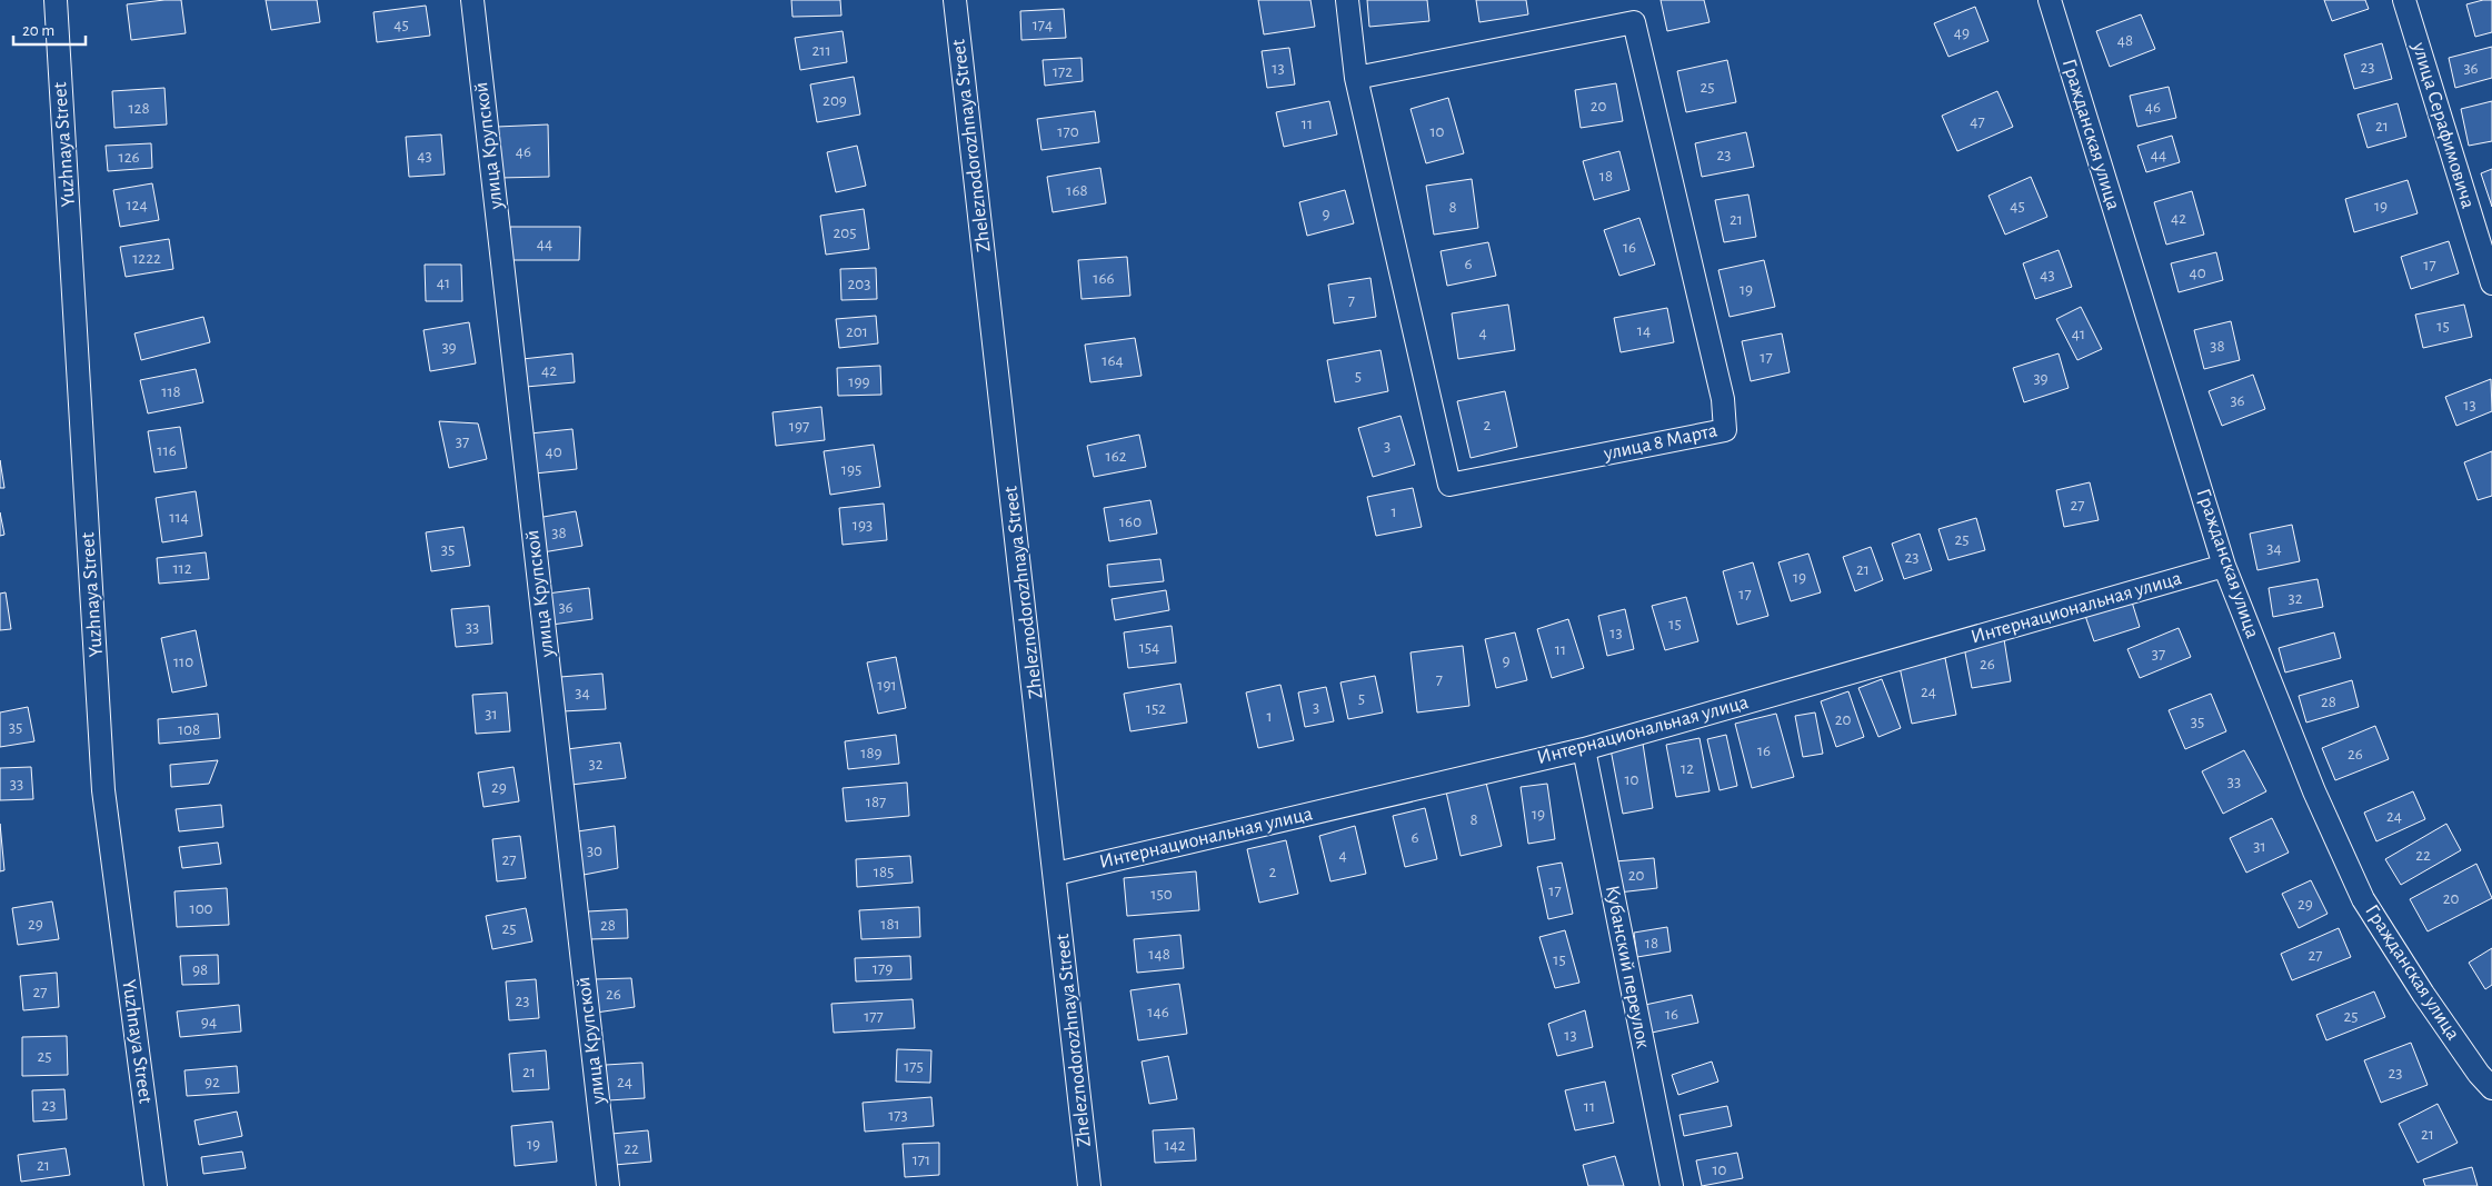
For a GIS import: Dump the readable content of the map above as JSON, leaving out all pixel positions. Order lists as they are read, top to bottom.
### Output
{
  "streets": {
    "street": [
      "улица Серафимовича",
      "Гражданская улица",
      "Yuzhnaya Street",
      "улица Крупской",
      "Zheleznodorozhnaya Street",
      "улица 8 Марта",
      "Интернациональная улица",
      "Кубанский переулок"
    ]
  },
  "crossings": [
    ["Гражданская улица", "Интернациональная улица"],
    ["Zheleznodorozhnaya Street", "Интернациональная улица"],
    ["Интернациональная улица", "Кубанский переулок"]
  ],
  "house_numbers": [
    "45",
    "174",
    "49",
    "48",
    "211",
    "23",
    "13",
    "36",
    "172",
    "25",
    "209",
    "20",
    "46",
    "128",
    "47",
    "11",
    "21",
    "170",
    "10",
    "46",
    "23",
    "44",
    "43",
    "126",
    "18",
    "168",
    "124",
    "45",
    "19",
    "8",
    "9",
    "42",
    "21",
    "205",
    "44",
    "16",
    "1222",
    "6",
    "17",
    "40",
    "43",
    "166",
    "41",
    "203",
    "19",
    "7",
    "15",
    "14",
    "201",
    "4",
    "41",
    "38",
    "39",
    "17",
    "164",
    "42",
    "5",
    "39",
    "199",
    "118",
    "36",
    "13",
    "2",
    "197",
    "37",
    "3",
    "116",
    "40",
    "162",
    "195",
    "27",
    "1",
    "114",
    "160",
    "193",
    "38",
    "25",
    "34",
    "35",
    "23",
    "112",
    "21",
    "19",
    "17",
    "32",
    "36",
    "15",
    "33",
    "13",
    "154",
    "11",
    "37",
    "9",
    "110",
    "26",
    "7",
    "191",
    "24",
    "34",
    "5",
    "28",
    "3",
    "152",
    "31",
    "1",
    "20",
    "35",
    "35",
    "108",
    "16",
    "189",
    "26",
    "32",
    "12",
    "10",
    "33",
    "33",
    "29",
    "187",
    "19",
    "24",
    "8",
    "6",
    "31",
    "30",
    "4",
    "22",
    "27",
    "185",
    "2",
    "20",
    "17",
    "150",
    "20",
    "29",
    "100",
    "29",
    "181",
    "28",
    "25",
    "18",
    "148",
    "27",
    "15",
    "179",
    "98",
    "27",
    "26",
    "23",
    "146",
    "16",
    "177",
    "25",
    "94",
    "13",
    "25",
    "175",
    "21",
    "23",
    "92",
    "24",
    "23",
    "11",
    "173",
    "21",
    "19",
    "142",
    "22",
    "171",
    "21",
    "10"
  ],
  "scale_bar": "20 m"
}
